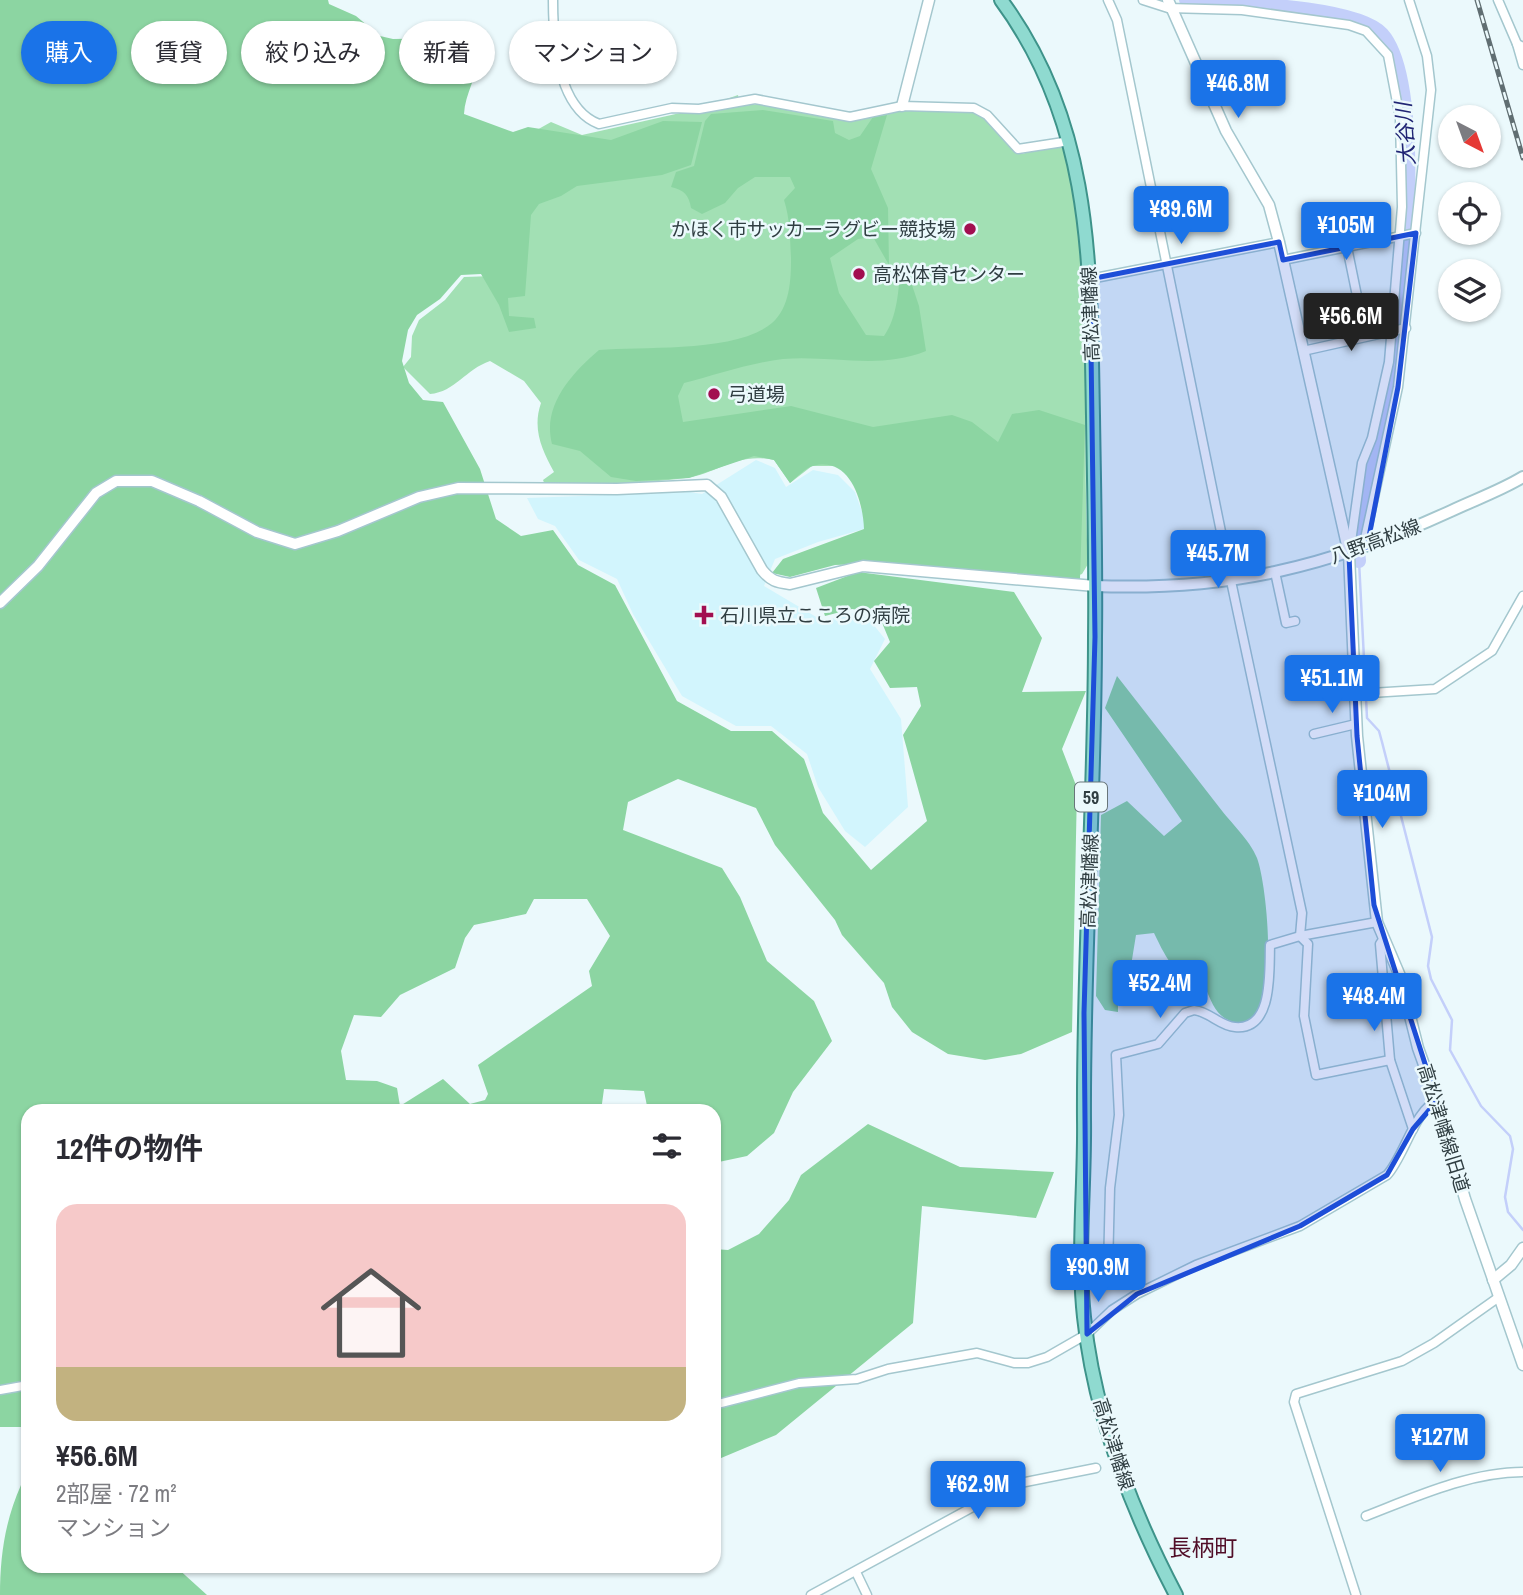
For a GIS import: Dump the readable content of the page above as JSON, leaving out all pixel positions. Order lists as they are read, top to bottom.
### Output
{
  "streets": {
    "main road": ["高松津幡線", "八野高松線", "59"],
    "street": ["高松津幡線旧道"]
  },
  "crossings": [
    ["高松津幡線", "八野高松線"],
    ["八野高松線", "高松津幡線旧道"]
  ],
  "districts": ["長柄町"],
  "water": ["大谷川"],
  "places": {
    "other": ["かほく市サッカーラグビー競技場", "高松体育センター", "弓道場"],
    "health": ["石川県立こころの病院"]
  },
  "north": "bottom right",
  "page": {
    "chip": [
      "購入",
      "賃貸",
      "絞り込み",
      "新着",
      "マンション"
    ],
    "price": [
      "¥46.8M",
      "¥89.6M",
      "¥105M",
      "¥56.6M",
      "¥45.7M",
      "¥51.1M",
      "¥104M",
      "¥52.4M",
      "¥48.4M",
      "¥90.9M",
      "¥127M",
      "¥62.9M"
    ],
    "heading": "12件の物件",
    "list": [
      {
        "name": "¥56.6M",
        "note": "2部屋 · 72 m² · マンション"
      }
    ]
  }
}
